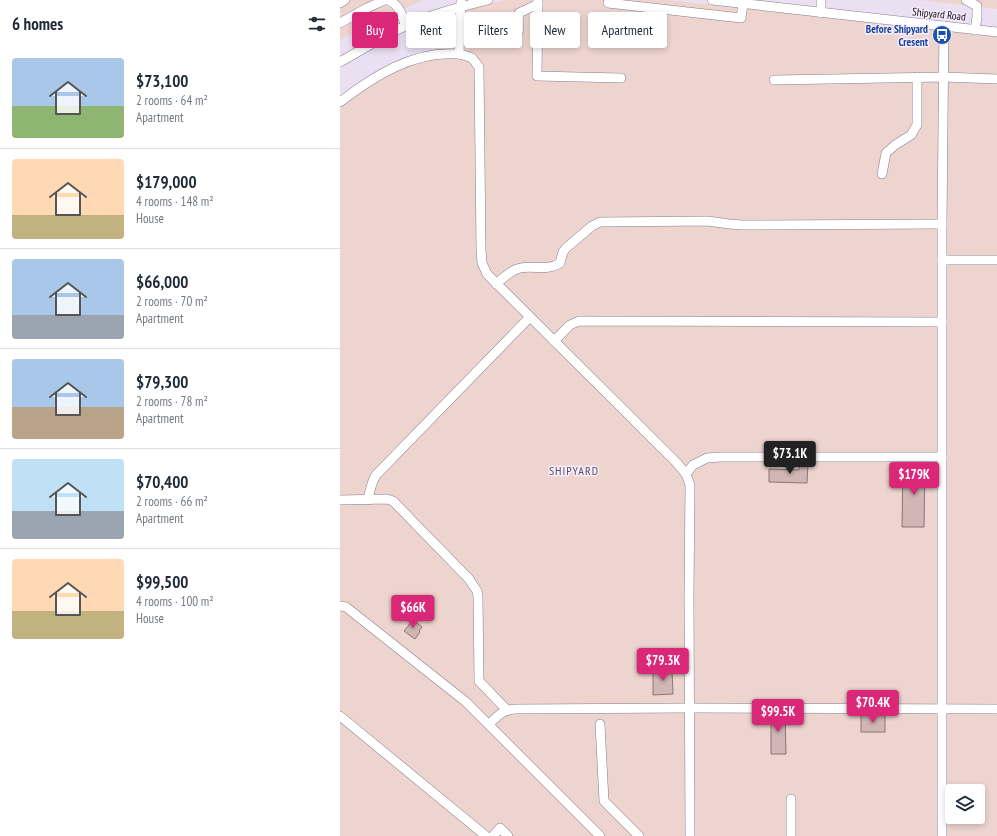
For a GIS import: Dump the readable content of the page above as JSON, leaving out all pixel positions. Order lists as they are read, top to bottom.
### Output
{
  "streets": {
    "street": ["Shipyard Road"]
  },
  "districts": ["SHIPYARD"],
  "places": {
    "bus stop": ["Before Shipyard Cresent"]
  },
  "page": {
    "heading": "6 homes",
    "chip": [
      "Buy",
      "Rent",
      "Filters",
      "New",
      "Apartment"
    ],
    "list": [
      {
        "name": "$73,100",
        "note": "2 rooms · 64 m² · Apartment"
      },
      {
        "name": "$179,000",
        "note": "4 rooms · 148 m² · House"
      },
      {
        "name": "$66,000",
        "note": "2 rooms · 70 m² · Apartment"
      },
      {
        "name": "$79,300",
        "note": "2 rooms · 78 m² · Apartment"
      },
      {
        "name": "$70,400",
        "note": "2 rooms · 66 m² · Apartment"
      },
      {
        "name": "$99,500",
        "note": "4 rooms · 100 m² · House"
      }
    ],
    "price": [
      "$73.1K",
      "$179K",
      "$66K",
      "$79.3K",
      "$70.4K",
      "$99.5K"
    ]
  }
}
